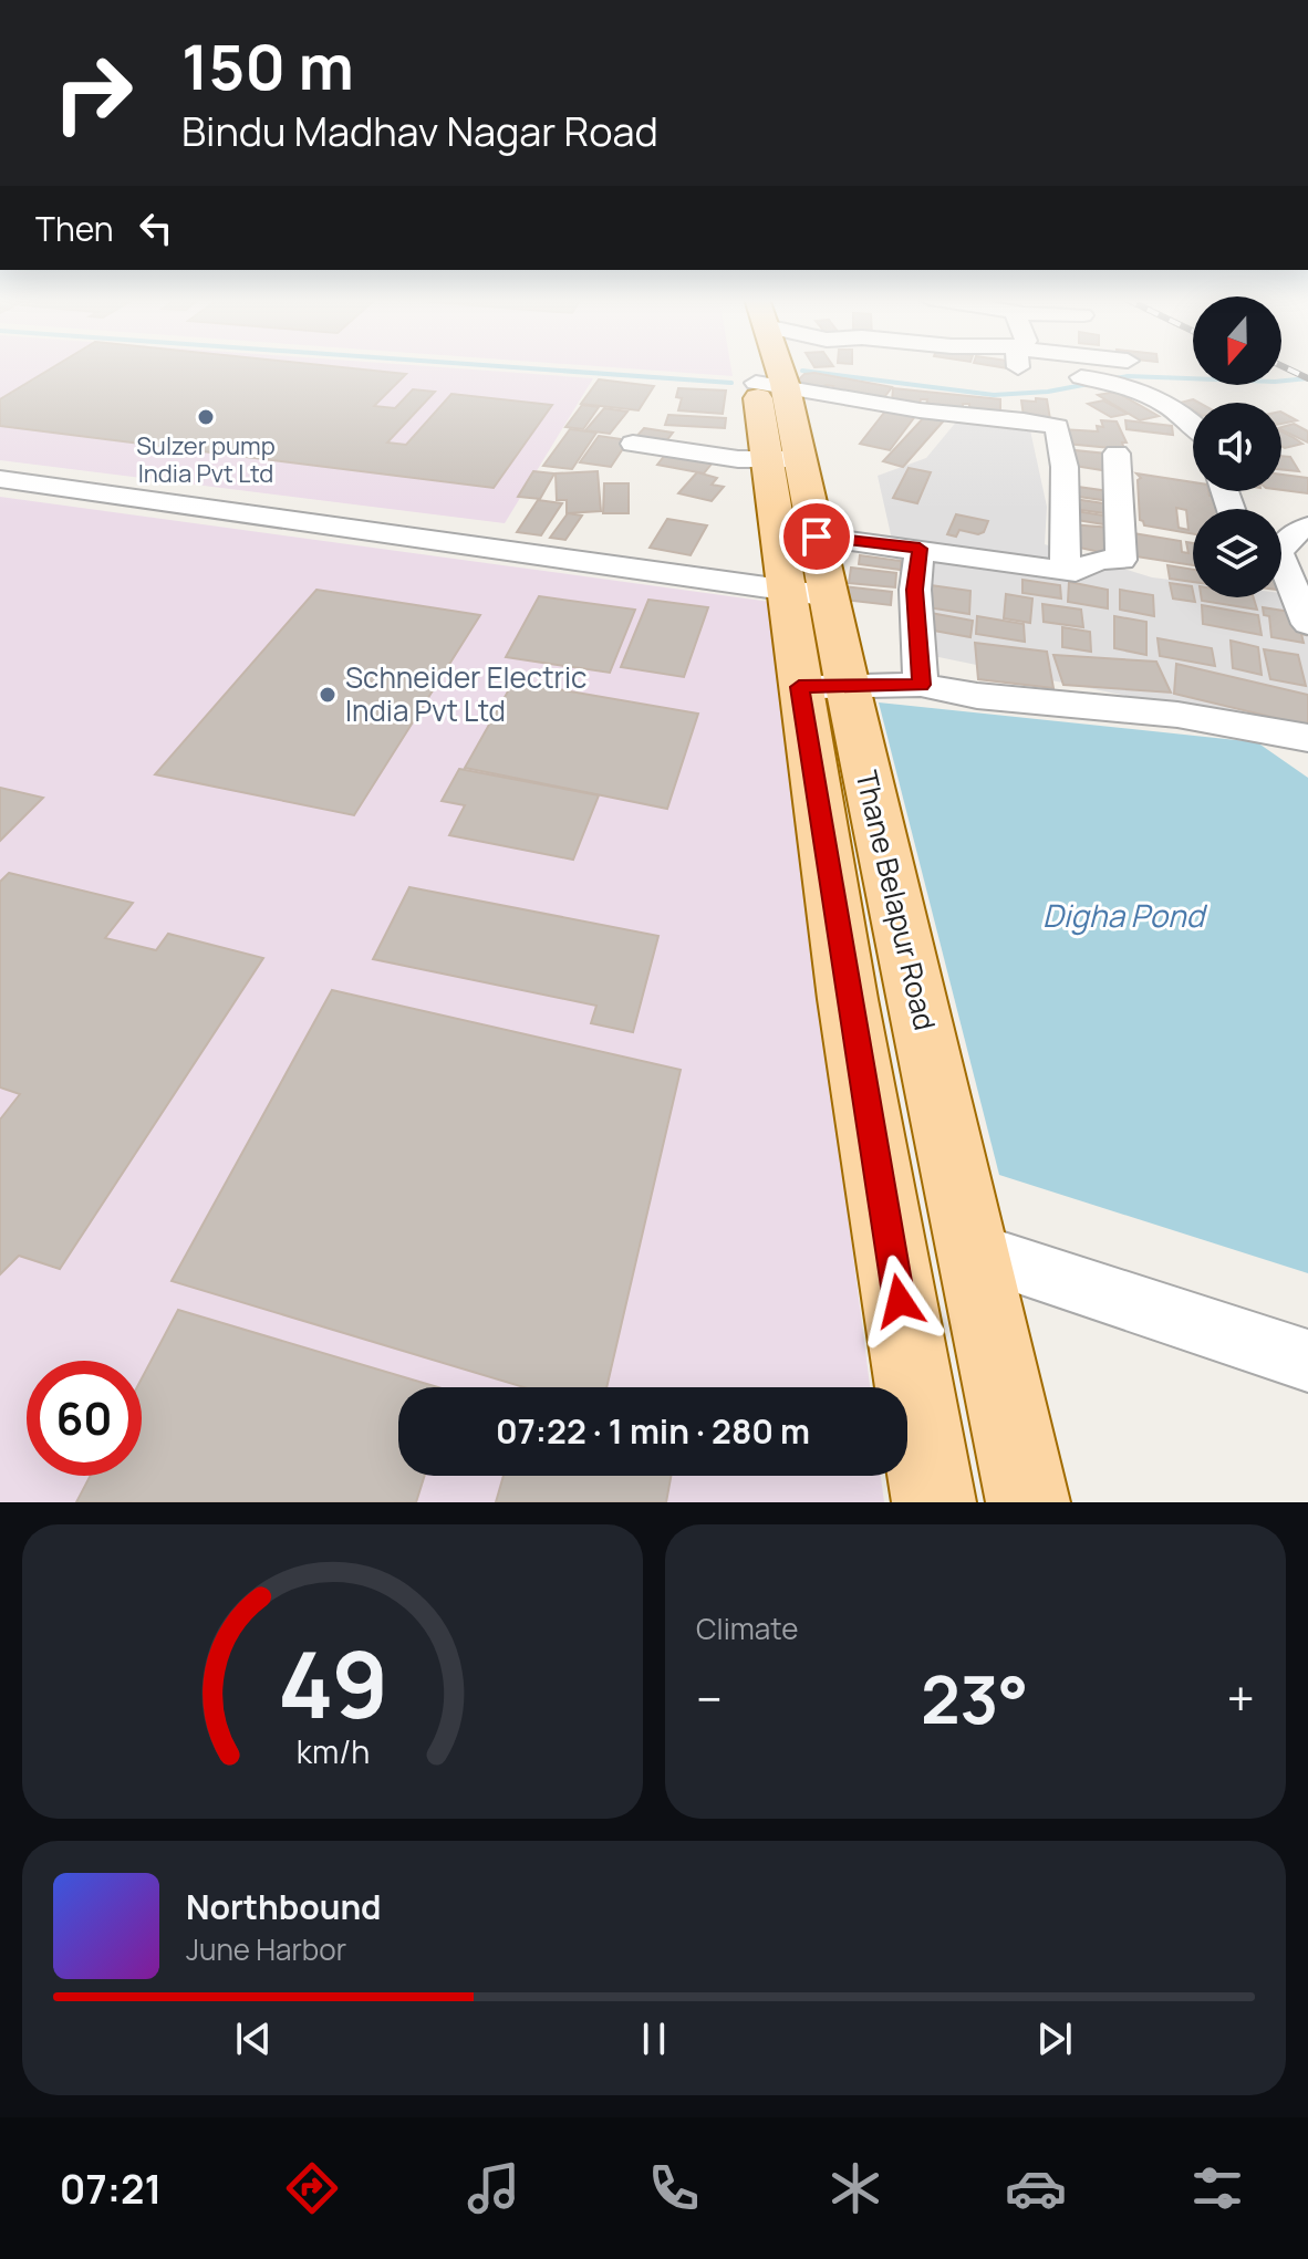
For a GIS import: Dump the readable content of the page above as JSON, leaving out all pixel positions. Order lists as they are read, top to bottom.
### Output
{
  "streets": {
    "main road": ["Thane Belapur Road"]
  },
  "water": ["Digha Pond"],
  "places": ["Sulzer pump India Pvt Ltd", "Schneider Electric India Pvt Ltd"],
  "north": "bottom",
  "page": {
    "turn": ["150 m", "Bindu Madhav Nagar Road"],
    "then": "Then",
    "limit": "60",
    "trip": "07:22 · 1 min · 280 m",
    "tile": "Climate",
    "heat": ["−", "23°", "+"],
    "song": ["Northbound", "June Harbor"],
    "tabs": "07:21",
    "gauge": ["49", "km/h"]
  }
}
